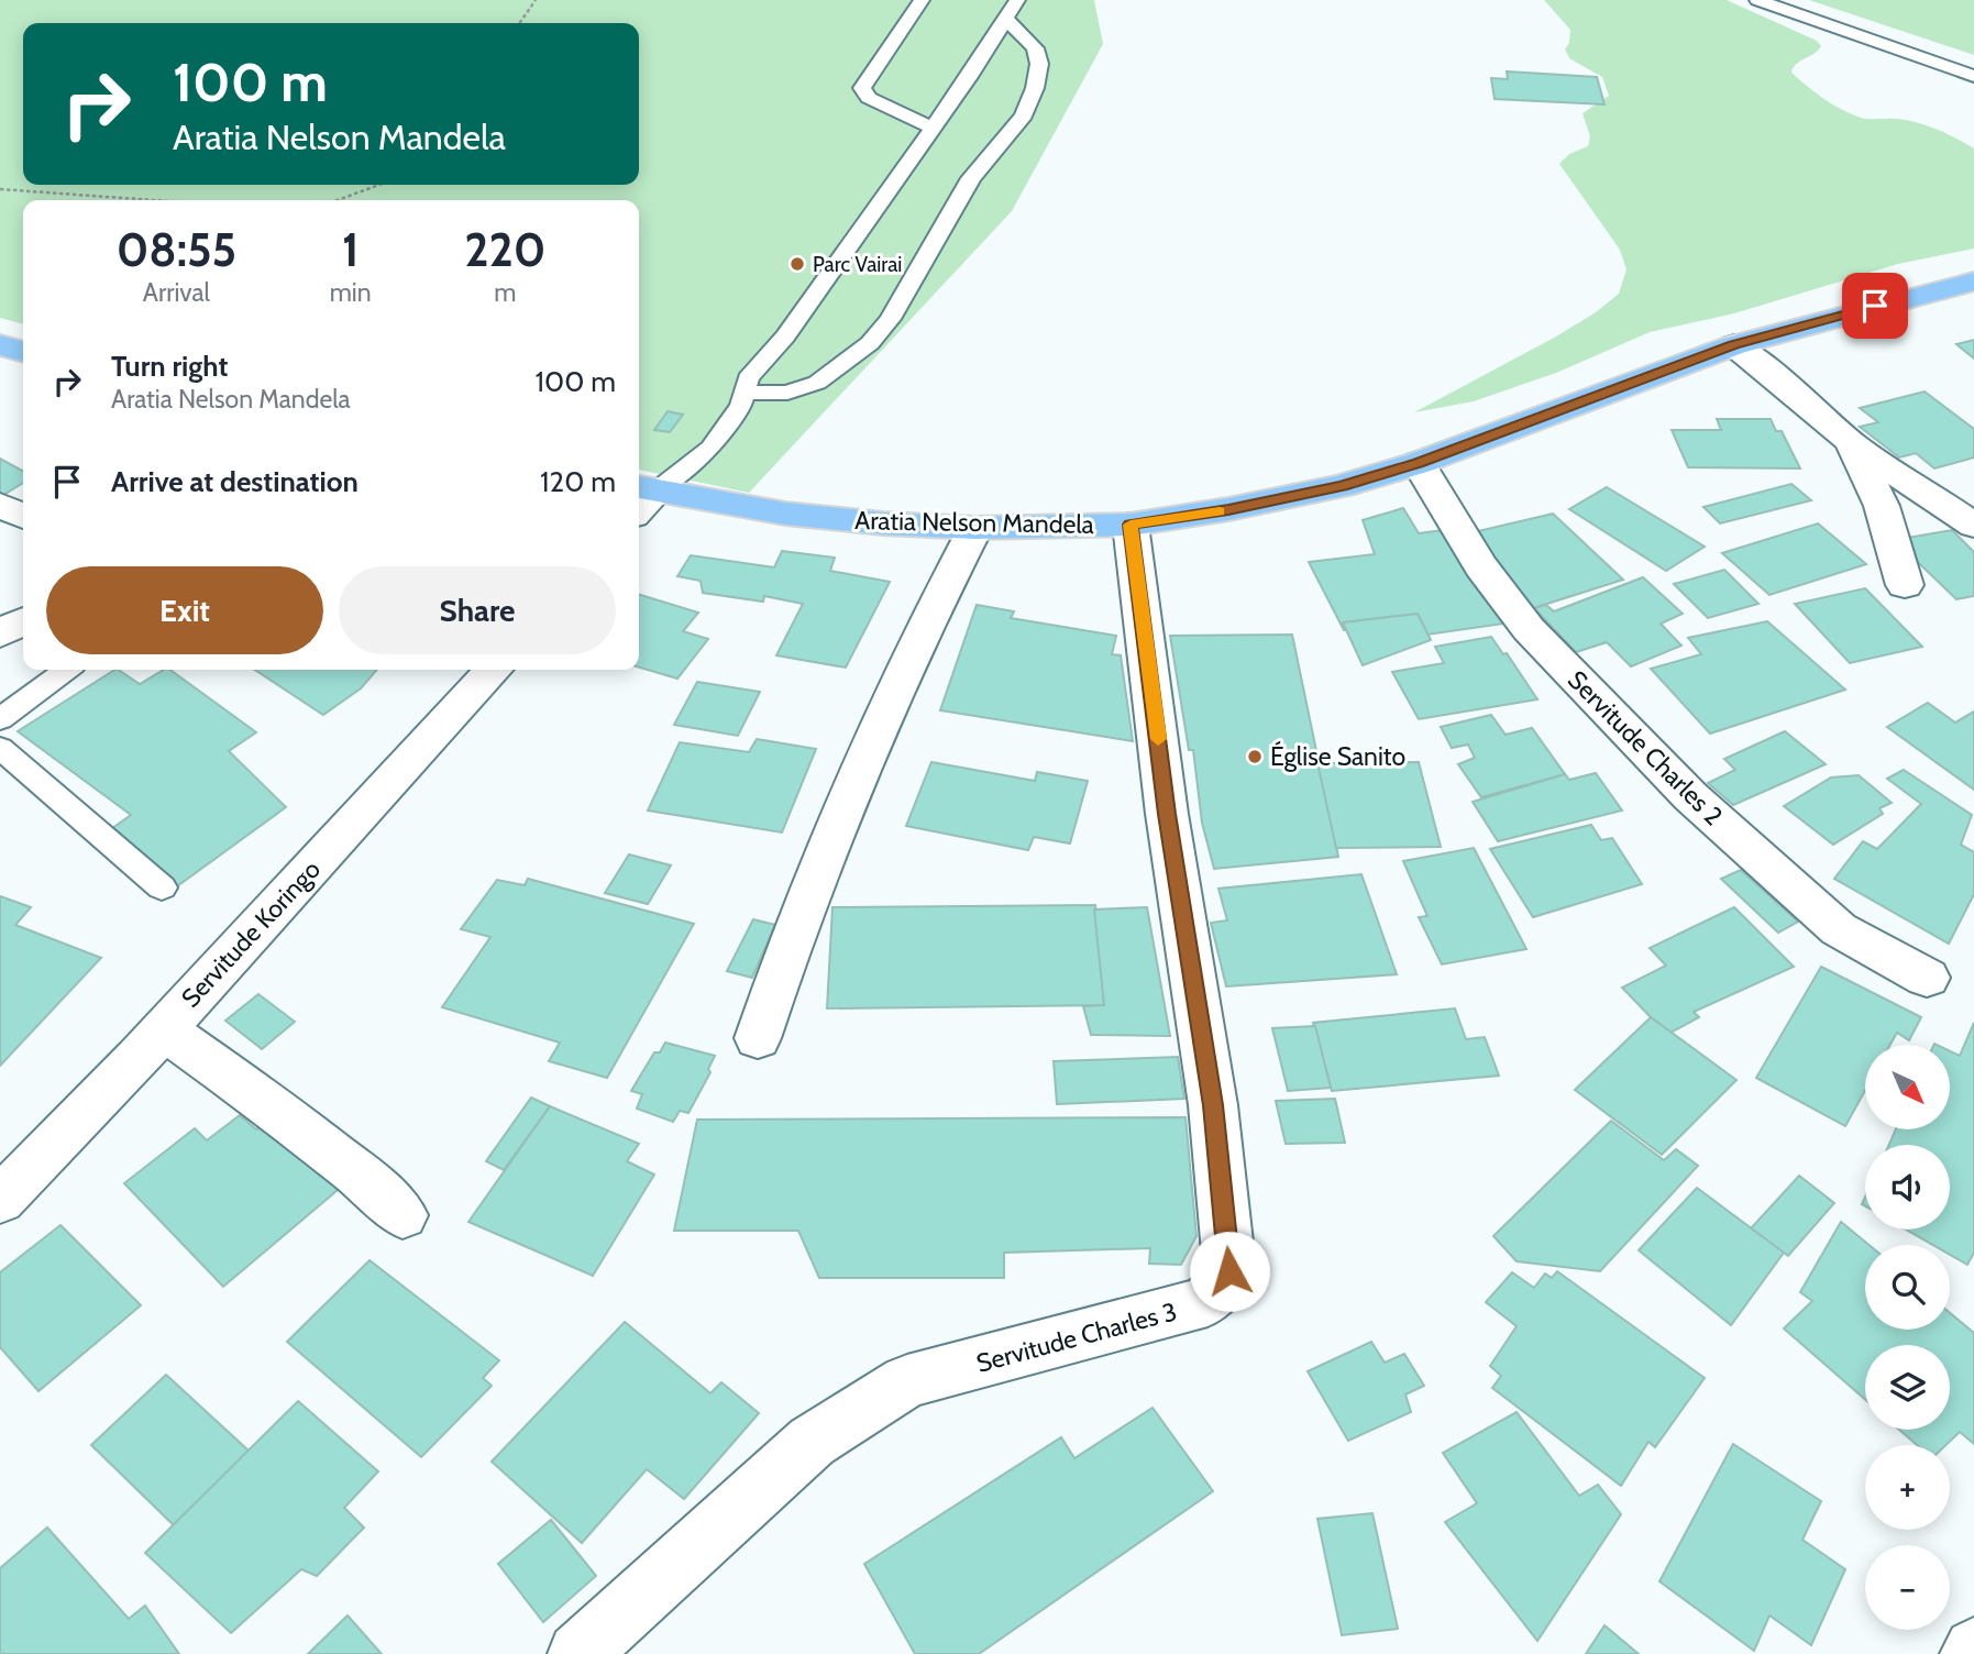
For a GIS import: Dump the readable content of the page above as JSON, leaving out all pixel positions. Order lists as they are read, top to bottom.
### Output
{
  "streets": {
    "main road": ["Aratia Nelson Mandela"],
    "street": ["Servitude Charles 2", "Servitude Koringo", "Servitude Charles 3"]
  },
  "crossings": [
    ["Aratia Nelson Mandela", "Servitude Charles 2"],
    ["Aratia Nelson Mandela", "Servitude Charles 3"]
  ],
  "places": ["Parc Vairai", "Église Sanito"],
  "north": "bottom right",
  "page": {
    "turn": ["100 m", "Aratia Nelson Mandela"],
    "eta": [
      "08:55",
      "Arrival",
      "1",
      "min",
      "220",
      "m"
    ],
    "list": [
      {
        "name": "Turn right",
        "note": "Aratia Nelson Mandela",
        "value": "100 m"
      },
      {
        "name": "Arrive at destination",
        "value": "120 m"
      }
    ],
    "buttons": ["Exit", "Share"],
    "map_buttons": ["+", "−"]
  }
}
